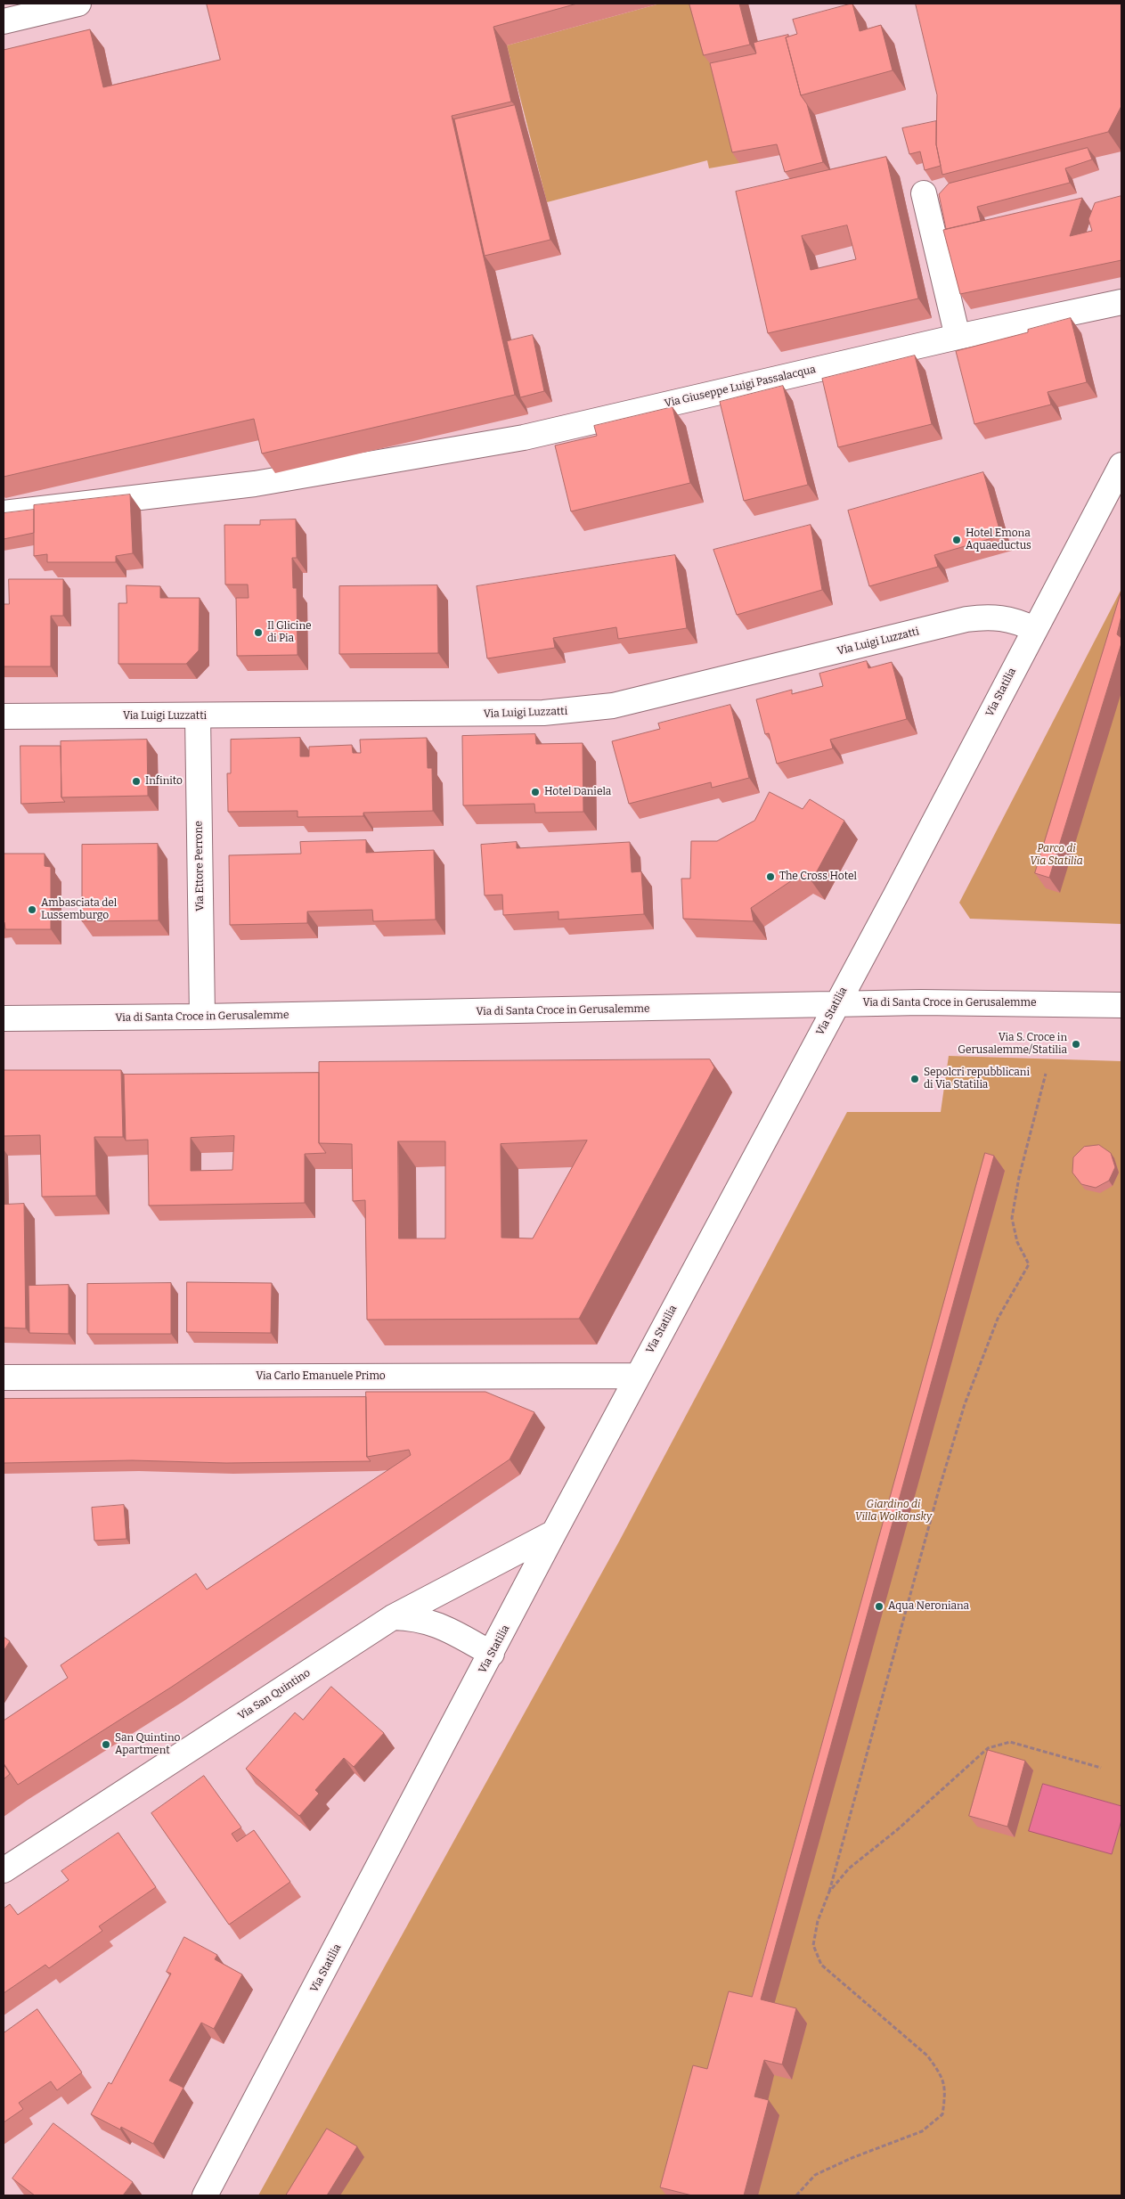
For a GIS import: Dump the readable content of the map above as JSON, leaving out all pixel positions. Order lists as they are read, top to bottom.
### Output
{
  "streets": {
    "street": [
      "Via Giuseppe Luigi Passalacqua",
      "Via Luigi Luzzatti",
      "Via Statilia",
      "Via Ettore Perrone",
      "Via di Santa Croce in Gerusalemme",
      "Via Carlo Emanuele Primo",
      "Via San Quintino"
    ]
  },
  "crossings": [
    ["Via Luigi Luzzatti", "Via Statilia"],
    ["Via Luigi Luzzatti", "Via Ettore Perrone"],
    ["Via Statilia", "Via di Santa Croce in Gerusalemme"],
    ["Via Statilia", "Via Carlo Emanuele Primo"],
    ["Via Statilia", "Via San Quintino"],
    ["Via Ettore Perrone", "Via di Santa Croce in Gerusalemme"]
  ],
  "parks": ["Parco di Via Statilia", "Giardino di Villa Wolkonsky"],
  "places": [
    "Hotel Emona Aquaeductus",
    "Il Glicine di Pia",
    "Infinito",
    "Hotel Daniela",
    "The Cross Hotel",
    "Ambasciata del Lussemburgo",
    "Via S. Croce in Gerusalemme/Statilia",
    "Sepolcri repubblicani di Via Statilia",
    "Aqua Neroniana",
    "San Quintino Apartment"
  ]
}
